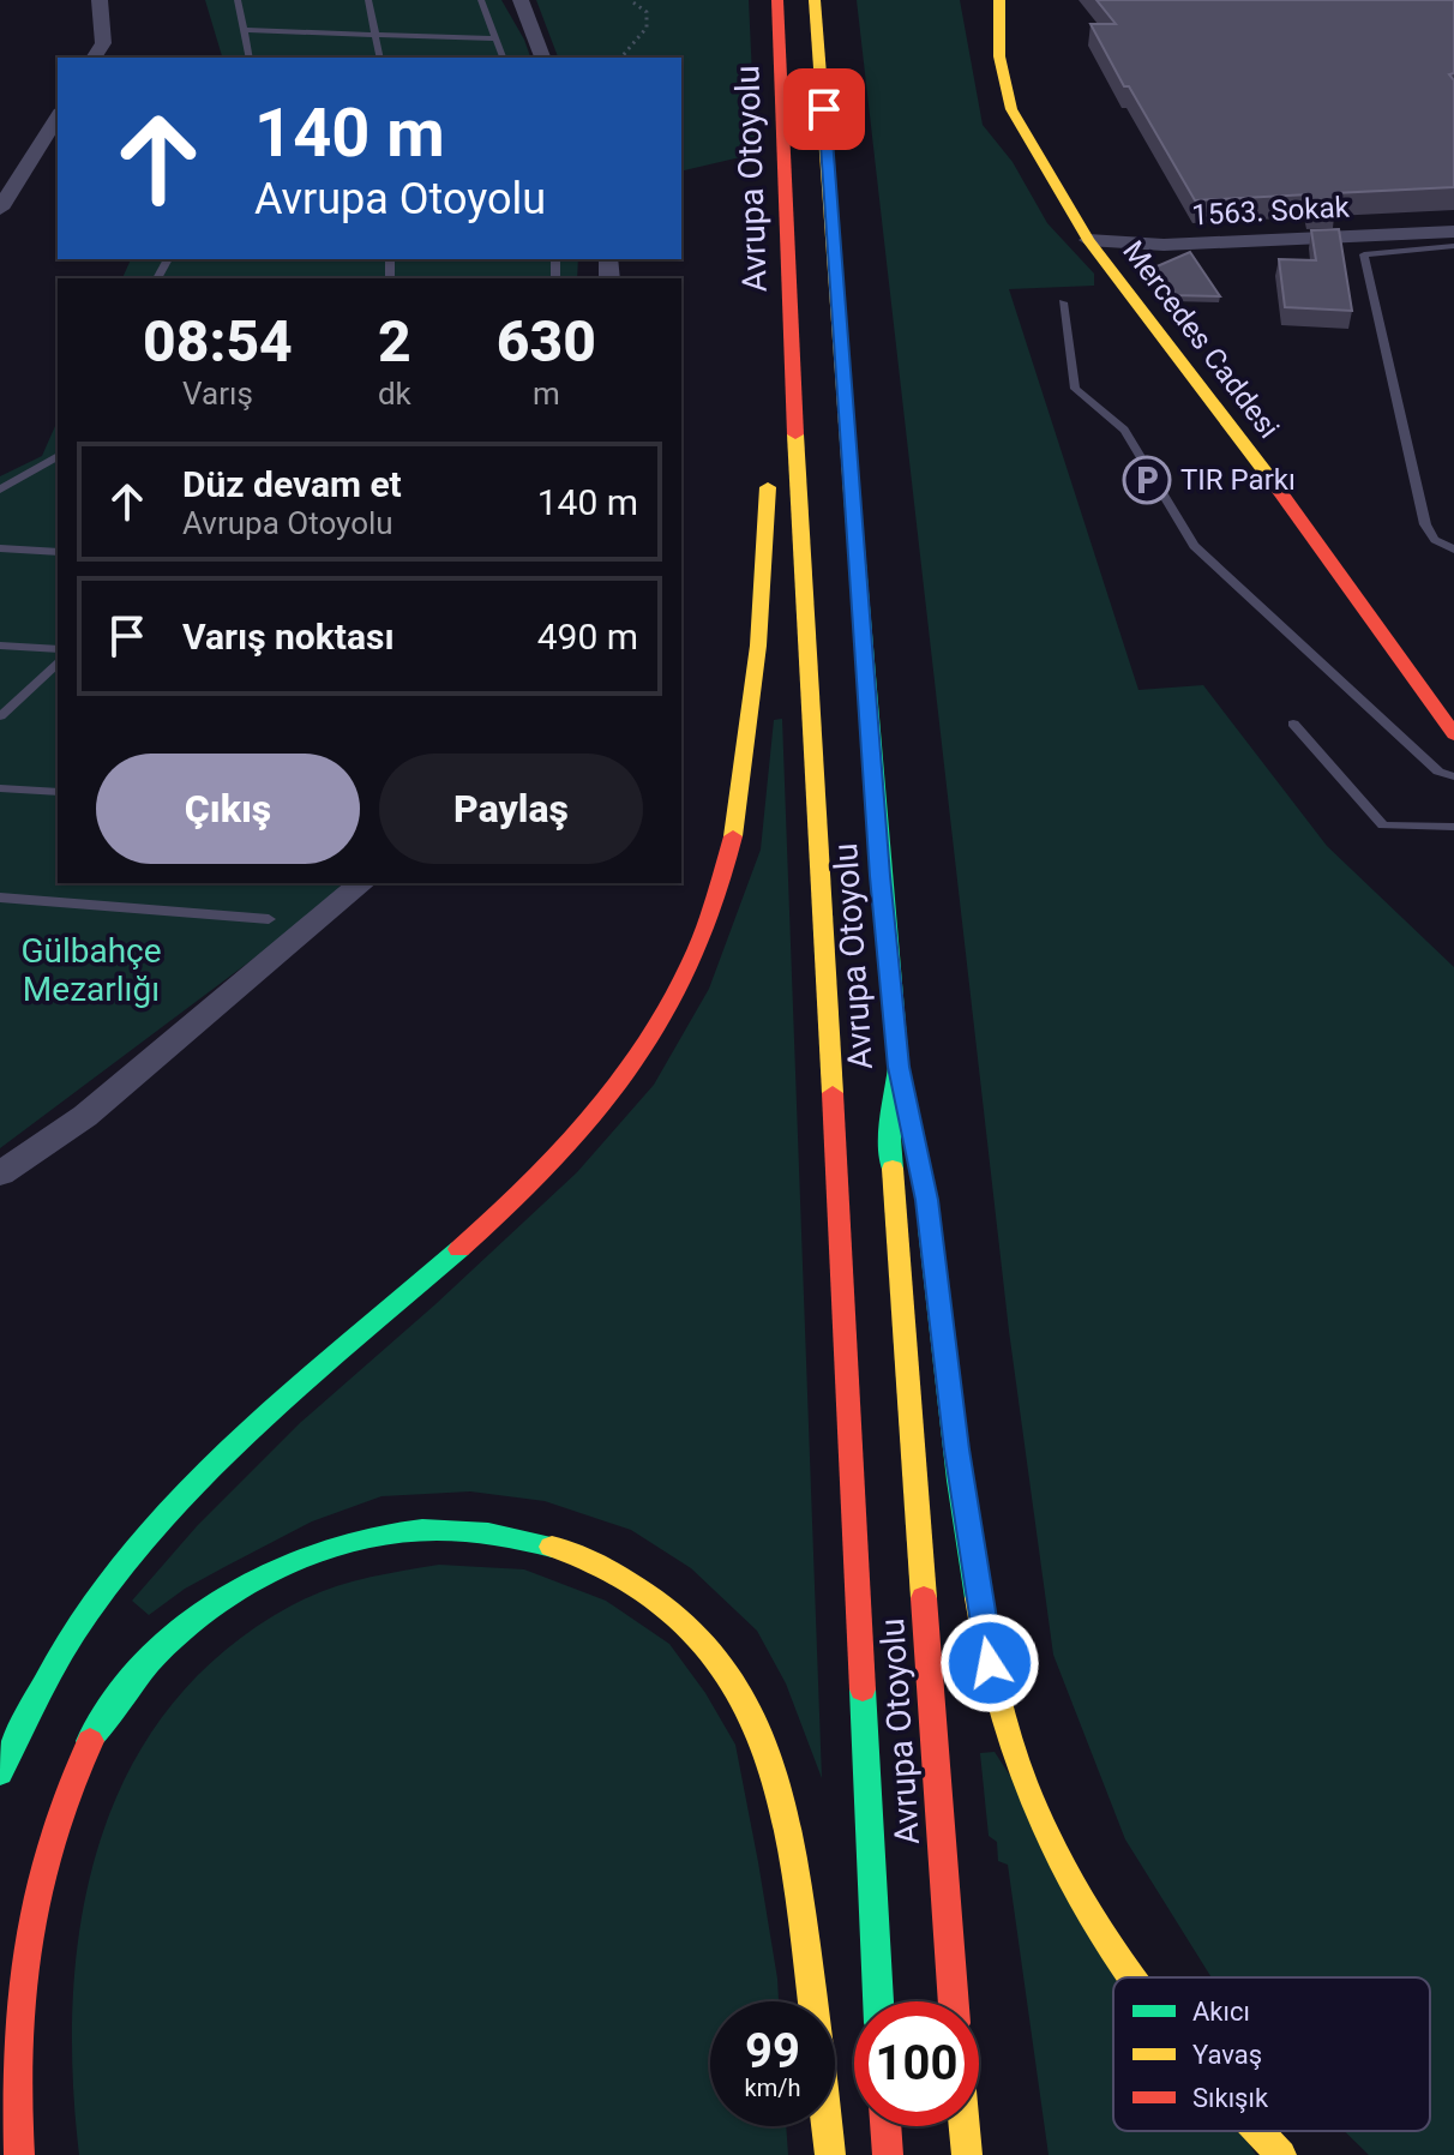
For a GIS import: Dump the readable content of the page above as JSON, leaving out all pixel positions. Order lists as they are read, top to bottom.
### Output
{
  "streets": {
    "main road": ["Avrupa Otoyolu", "Mercedes Caddesi"],
    "street": ["1563. Sokak"]
  },
  "crossings": [
    ["1563. Sokak", "Mercedes Caddesi"]
  ],
  "parks": ["Gülbahçe Mezarlığı"],
  "places": {
    "parking": ["TIR Parkı"]
  },
  "legend": ["Akıcı", "Yavaş", "Sıkışık"],
  "page": {
    "turn": ["140 m", "Avrupa Otoyolu"],
    "eta": [
      "08:54",
      "Varış",
      "2",
      "dk",
      "630",
      "m"
    ],
    "list": [
      {
        "name": "Düz devam et",
        "note": "Avrupa Otoyolu",
        "value": "140 m"
      },
      {
        "name": "Varış noktası",
        "value": "490 m"
      }
    ],
    "buttons": ["Çıkış", "Paylaş"],
    "speed": "99 km/h",
    "limit": "100"
  }
}
